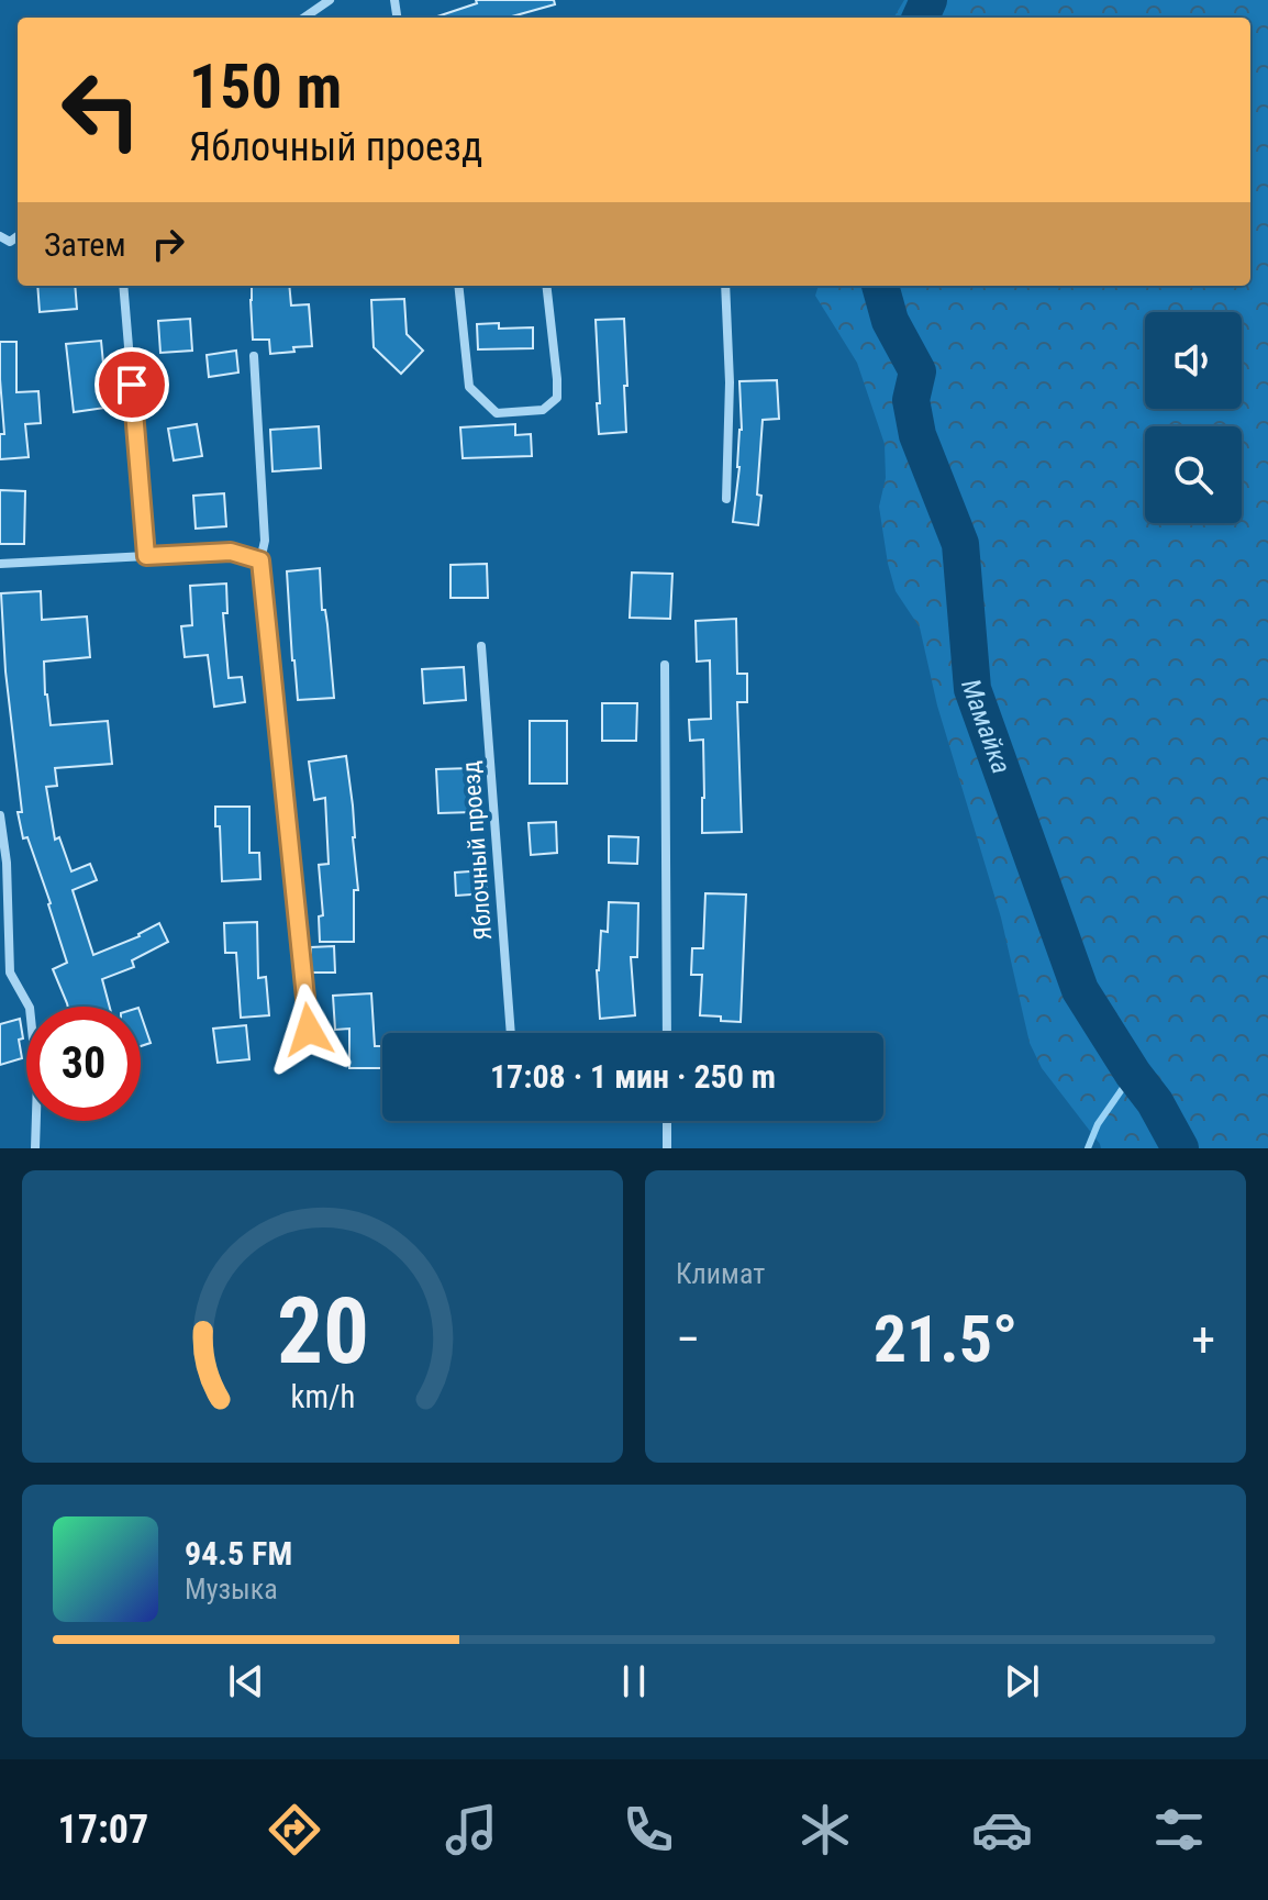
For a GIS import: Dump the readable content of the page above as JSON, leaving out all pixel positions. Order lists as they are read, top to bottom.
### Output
{
  "streets": {
    "street": ["Яблочный проезд"]
  },
  "water": ["Мамайка"],
  "page": {
    "turn": ["150 m", "Яблочный проезд"],
    "then": "Затем",
    "limit": "30",
    "trip": "17:08 · 1 мин · 250 m",
    "tile": "Климат",
    "heat": ["−", "21.5°", "+"],
    "song": ["94.5 FM", "Музыка"],
    "tabs": "17:07",
    "gauge": ["20", "km/h"]
  }
}
